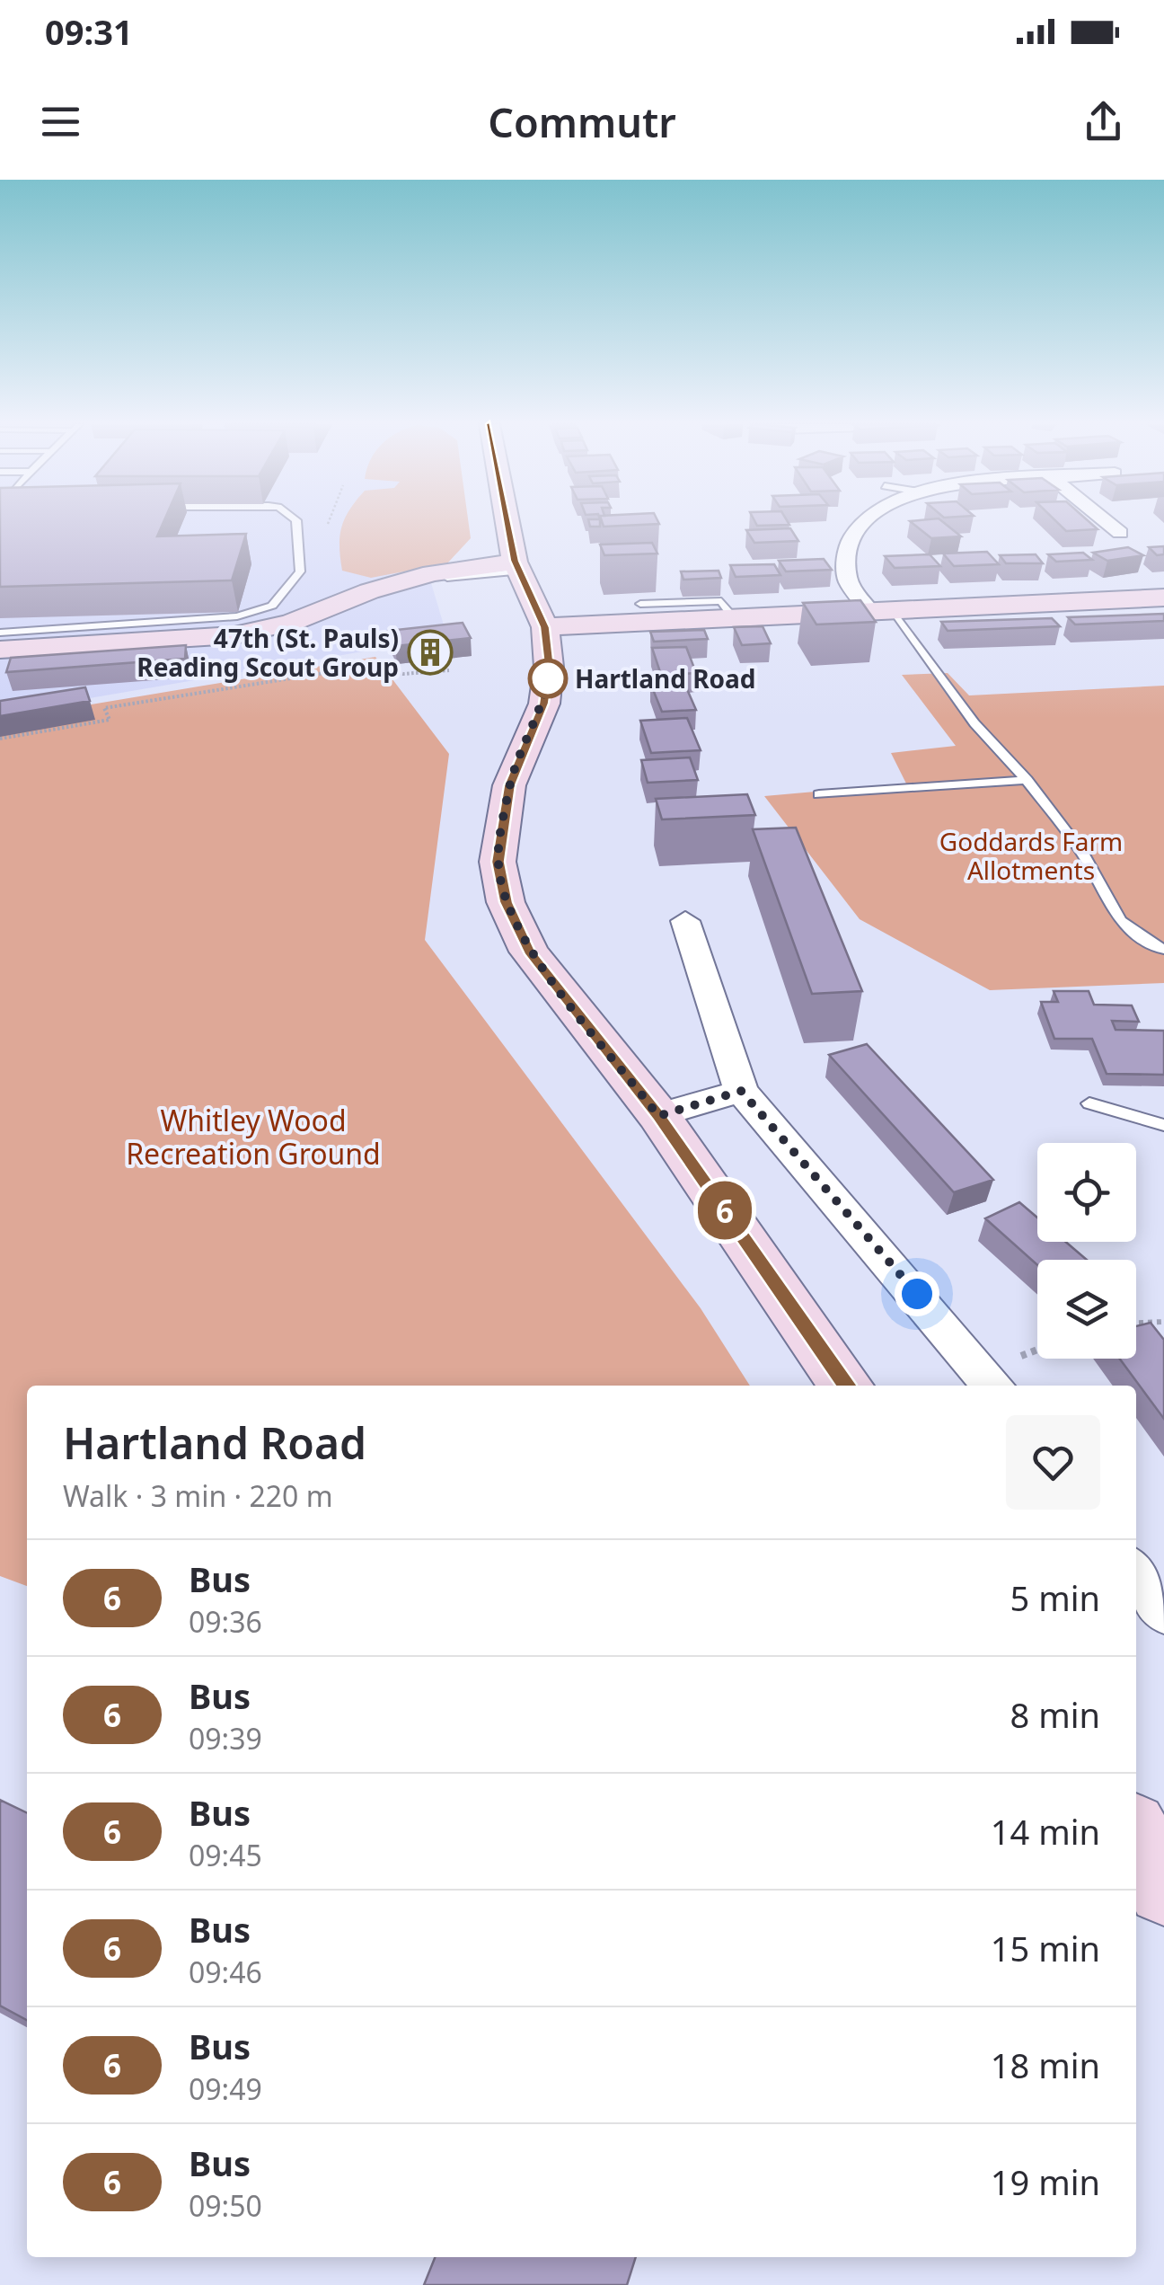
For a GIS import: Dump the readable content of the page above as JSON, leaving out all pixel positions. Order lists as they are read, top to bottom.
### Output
{
  "parks": ["Goddards Farm Allotments", "Whitley Wood Recreation Ground"],
  "places": {
    "building": ["47th (St. Pauls) Reading Scout Group"],
    "other": ["Hartland Road"]
  },
  "lines": ["bus line 6"],
  "page": {
    "status": "09:31",
    "header": "Commutr",
    "on_map": "6",
    "heading": ["Hartland Road", "Walk · 3 min · 220 m"],
    "list": [
      {
        "mark": "6",
        "name": "Bus",
        "note": "09:36",
        "value": "5 min"
      },
      {
        "mark": "6",
        "name": "Bus",
        "note": "09:39",
        "value": "8 min"
      },
      {
        "mark": "6",
        "name": "Bus",
        "note": "09:45",
        "value": "14 min"
      },
      {
        "mark": "6",
        "name": "Bus",
        "note": "09:46",
        "value": "15 min"
      },
      {
        "mark": "6",
        "name": "Bus",
        "note": "09:49",
        "value": "18 min"
      },
      {
        "mark": "6",
        "name": "Bus",
        "note": "09:50",
        "value": "19 min"
      }
    ]
  }
}
